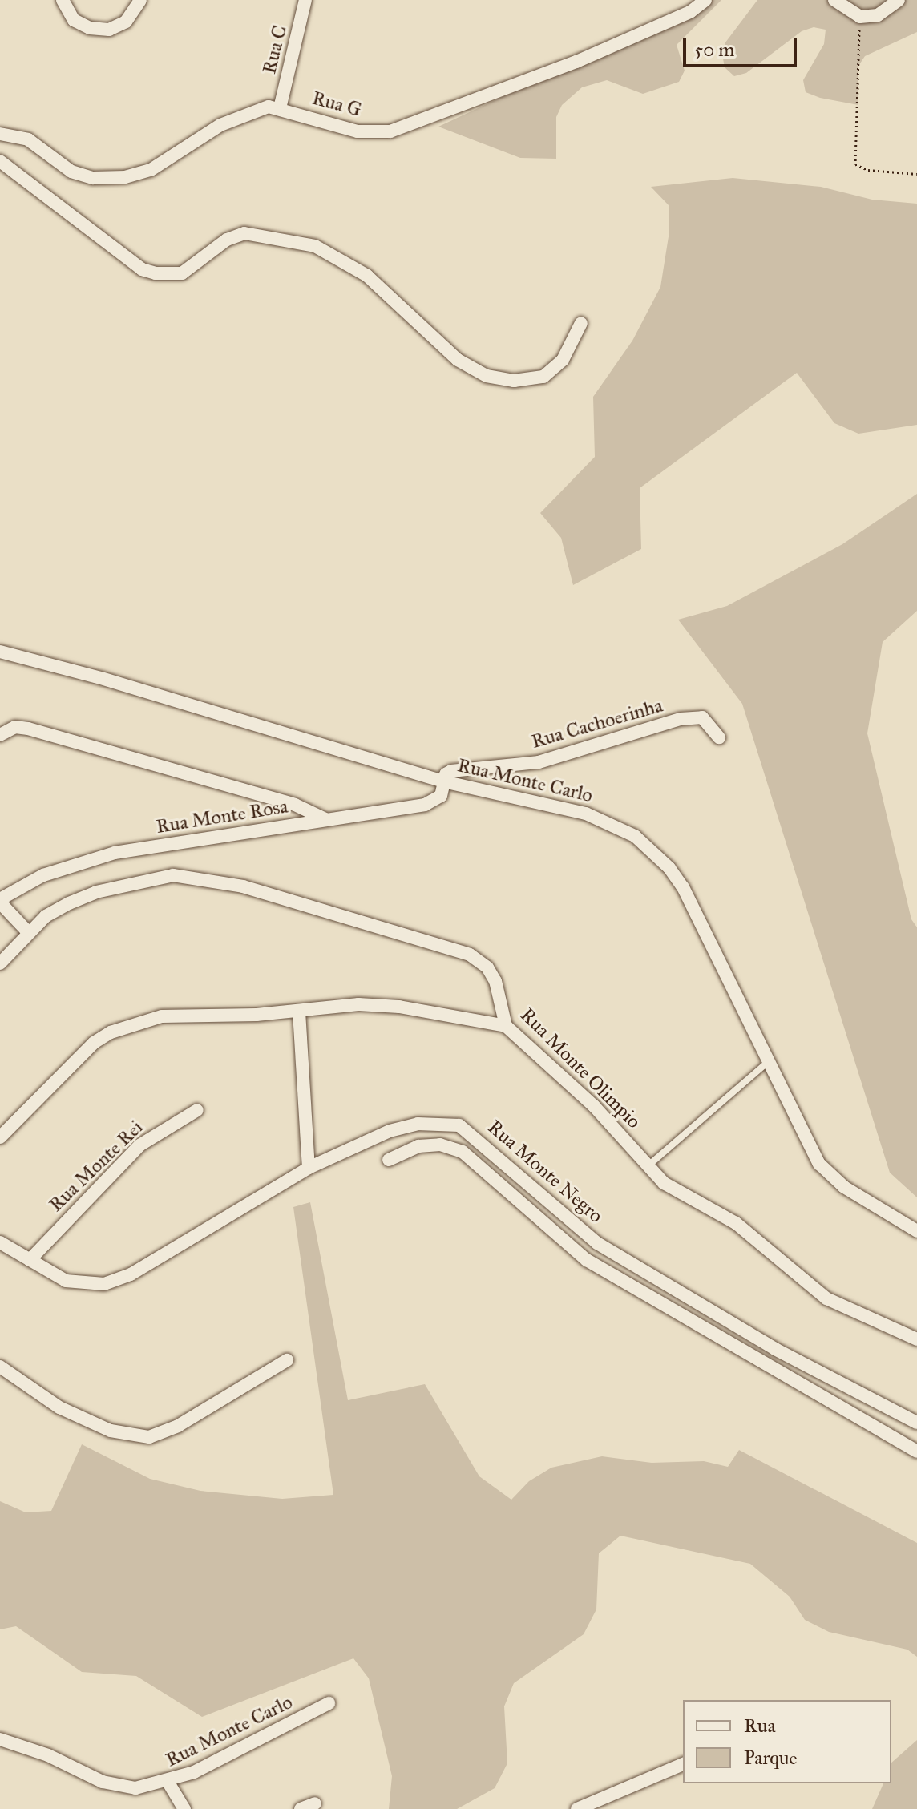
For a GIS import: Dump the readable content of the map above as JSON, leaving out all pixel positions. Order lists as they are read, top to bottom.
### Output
{
  "streets": {
    "street": [
      "Rua C",
      "Rua G",
      "Rua Cachoerinha",
      "Rua Monte Carlo",
      "Rua Monte Rosa",
      "Rua Monte Olimpio",
      "Rua Monte Rei",
      "Rua Monte Negro"
    ]
  },
  "crossings": [
    ["Rua C", "Rua G"],
    ["Rua Cachoerinha", "Rua Monte Carlo"],
    ["Rua Cachoerinha", "Rua Monte Rosa"],
    ["Rua Monte Carlo", "Rua Monte Rosa"],
    ["Rua Monte Rei", "Rua Monte Negro"]
  ],
  "legend": ["Rua", "Parque"],
  "scale_bar": "50 m"
}
